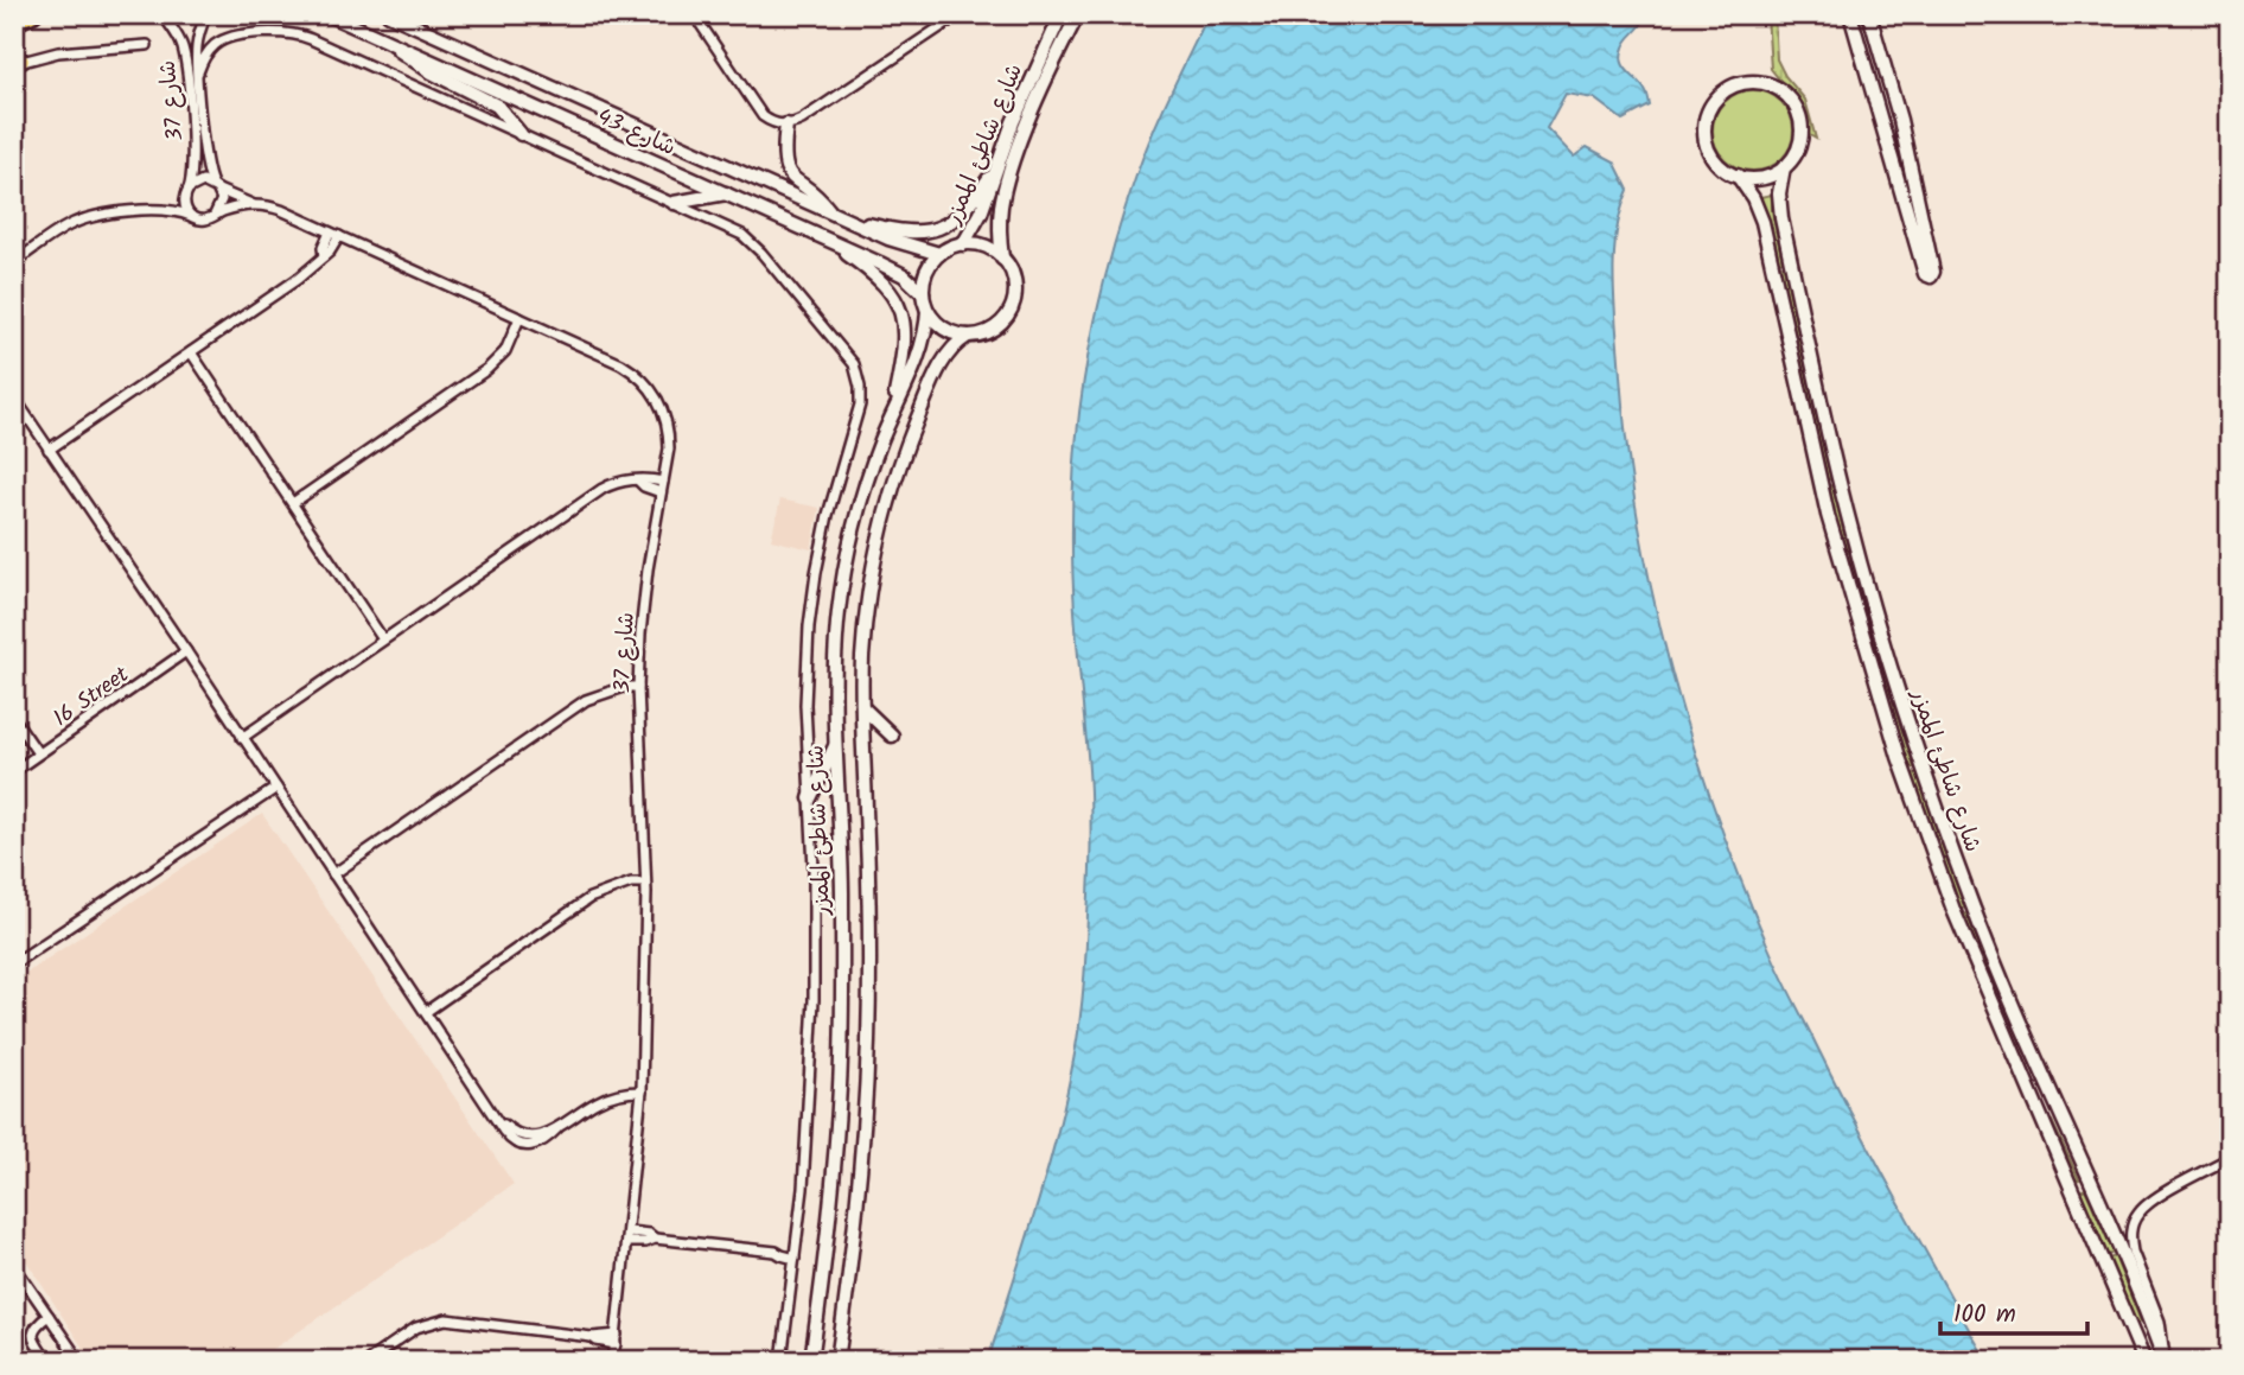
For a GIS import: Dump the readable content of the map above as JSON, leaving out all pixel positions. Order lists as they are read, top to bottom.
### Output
{
  "streets": {
    "main road": ["شارع 43", "شارع شاطئ الممزر"],
    "street": ["شارع 37", "16 Street"]
  },
  "crossings": [
    ["شارع 43", "شارع شاطئ الممزر"]
  ],
  "scale_bar": "100 m"
}
